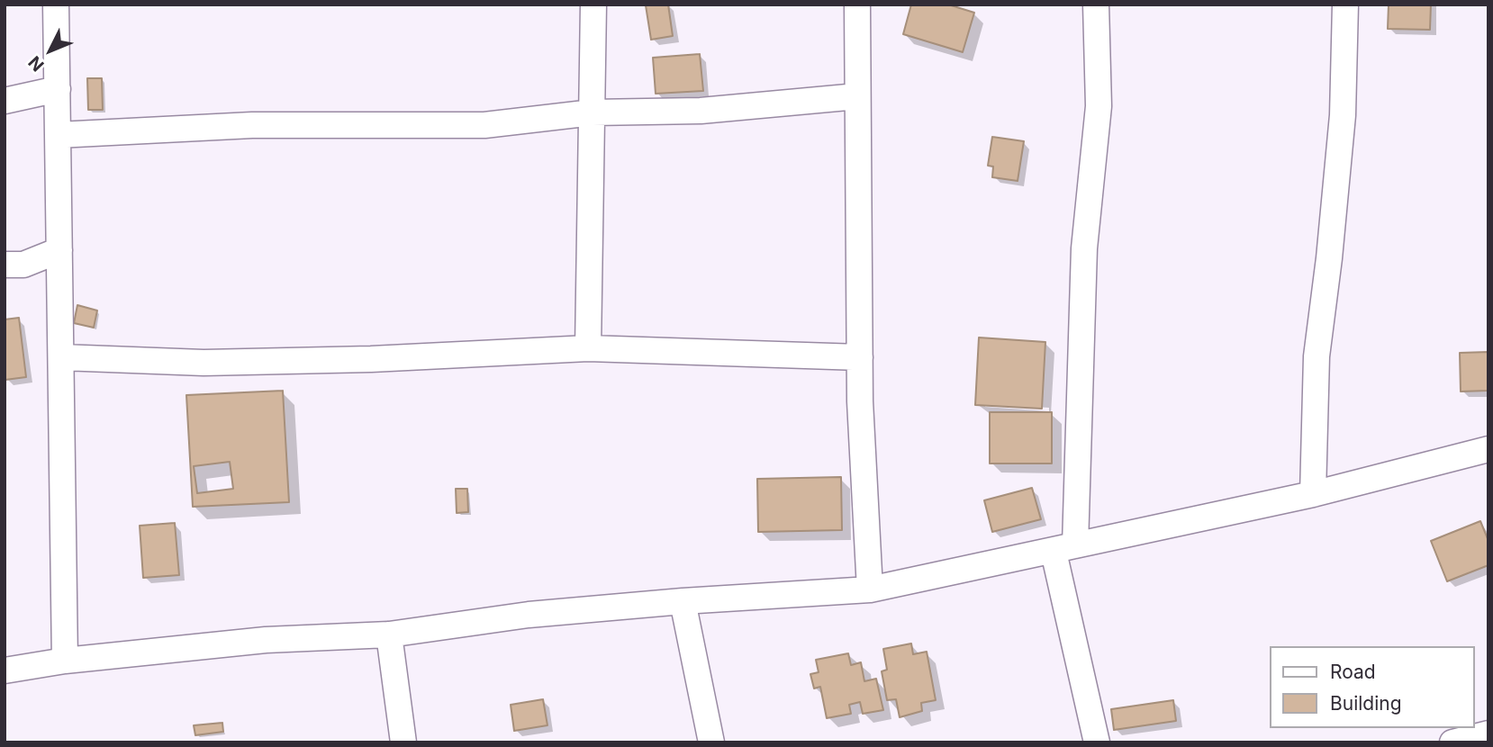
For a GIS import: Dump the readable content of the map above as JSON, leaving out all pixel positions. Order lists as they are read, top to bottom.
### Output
{
  "legend": ["Road", "Building"],
  "north": "bottom left"
}
